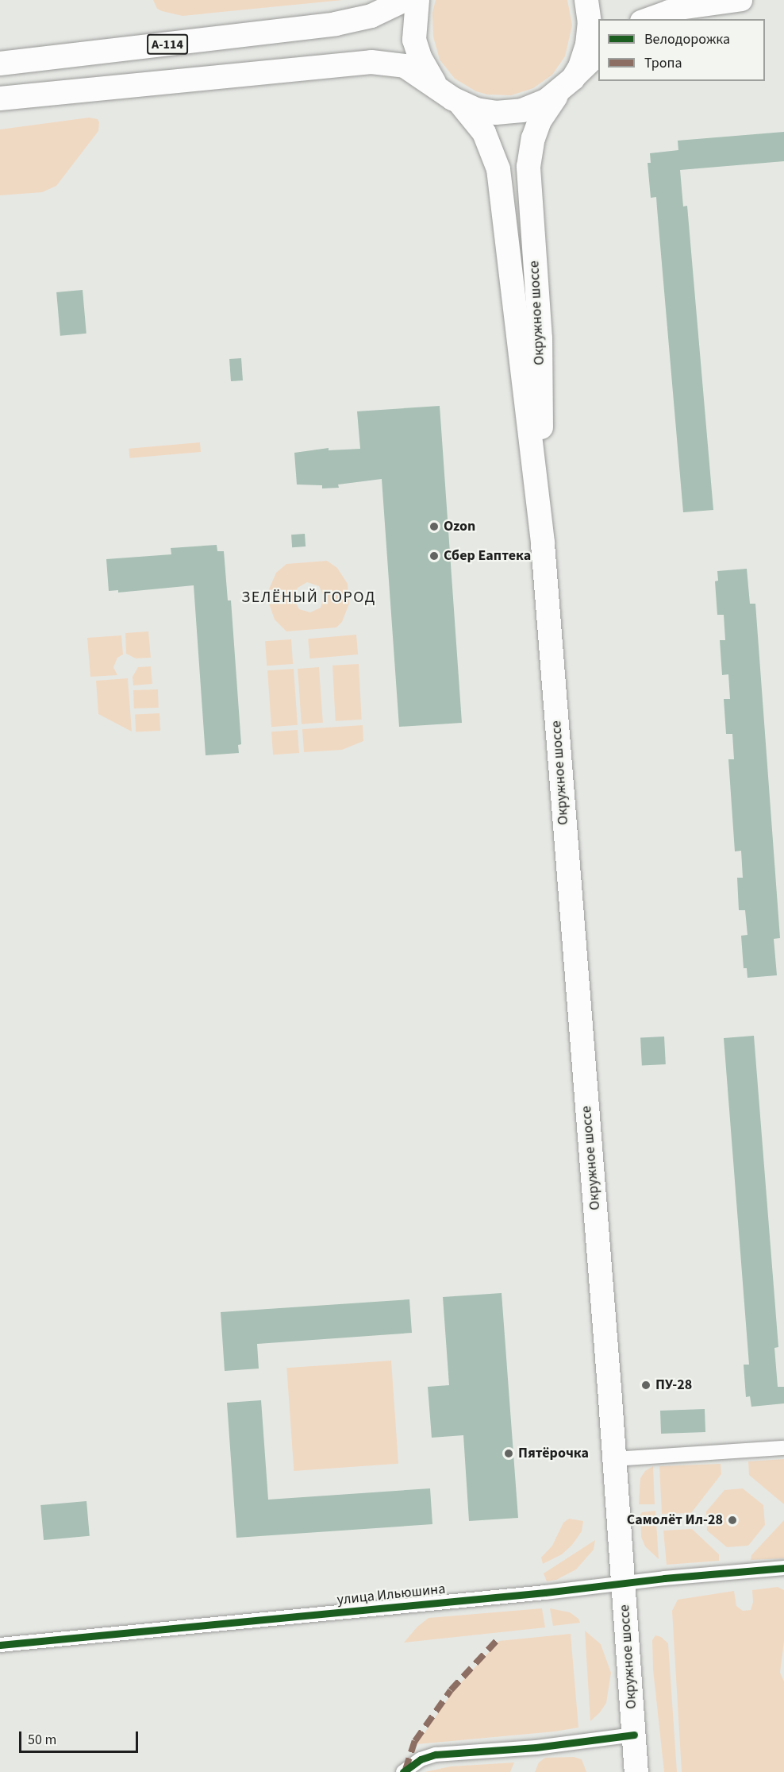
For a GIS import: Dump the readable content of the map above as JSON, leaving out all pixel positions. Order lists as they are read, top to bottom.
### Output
{
  "streets": {
    "main road": ["А-114", "Окружное шоссе"],
    "street": ["улица Ильюшина"]
  },
  "crossings": [
    ["Окружное шоссе", "улица Ильюшина"]
  ],
  "districts": ["ЗЕЛЁНЫЙ ГОРОД"],
  "places": [
    "Ozon",
    "Сбер Еаптека",
    "ПУ-28",
    "Пятёрочка",
    "Самолёт Ил-28"
  ],
  "legend": ["Велодорожка", "Тропа"],
  "scale_bar": "50 m"
}
